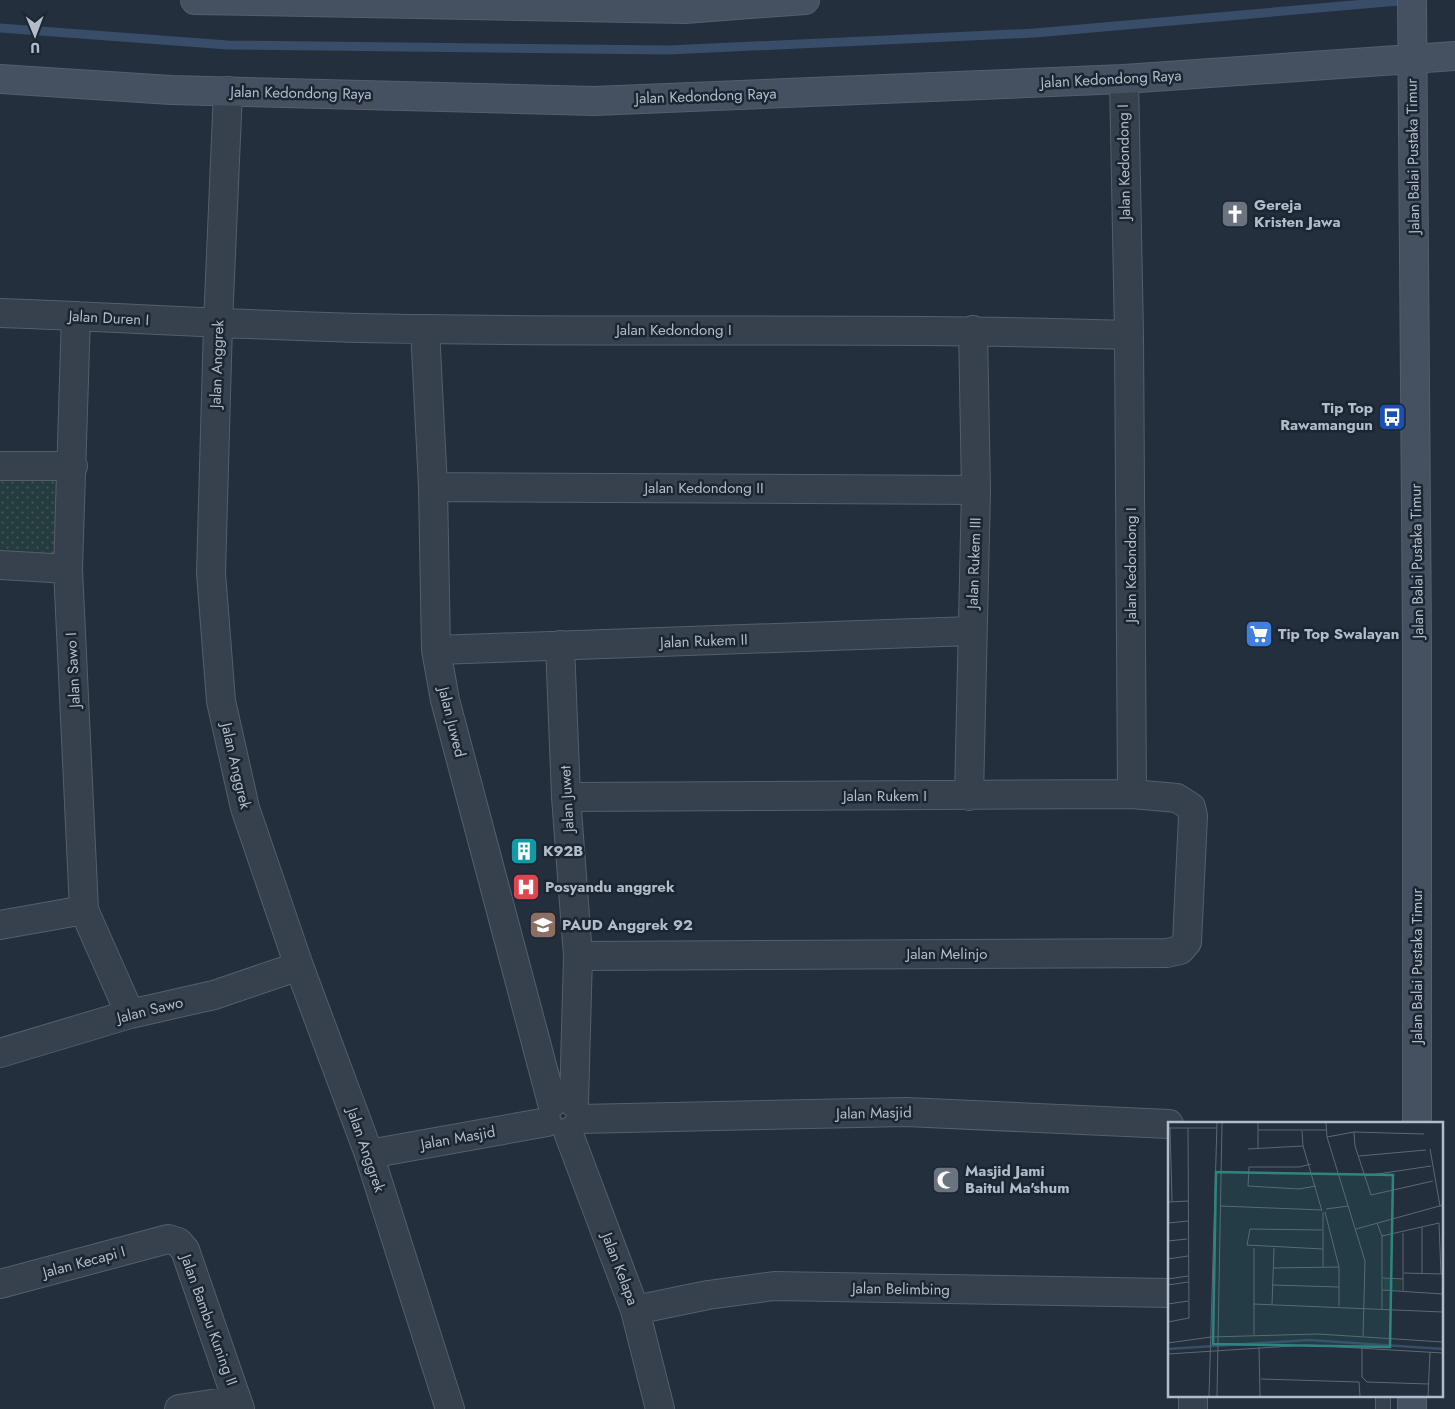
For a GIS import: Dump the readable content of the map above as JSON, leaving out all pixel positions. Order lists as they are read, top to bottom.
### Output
{
  "streets": {
    "street": [
      "Jalan Kedondong Raya",
      "Jalan Balai Pustaka Timur",
      "Jalan Kedondong I",
      "Jalan Duren I",
      "Jalan Anggrek",
      "Jalan Kedondong II",
      "Jalan Rukem III",
      "Jalan Rukem II",
      "Jalan Sawo I",
      "Jalan Juwed",
      "Jalan Rukem I",
      "Jalan Juwet",
      "Jalan Melinjo",
      "Jalan Sawo",
      "Jalan Masjid",
      "Jalan Kecapi I",
      "Jalan Kelapa",
      "Jalan Belimbing",
      "Jalan Bambu Kuning II"
    ]
  },
  "crossings": [
    ["Jalan Kedondong Raya", "Jalan Balai Pustaka Timur"],
    ["Jalan Kedondong Raya", "Jalan Kedondong I"],
    ["Jalan Kedondong Raya", "Jalan Anggrek"],
    ["Jalan Kedondong I", "Jalan Duren I"],
    ["Jalan Kedondong I", "Jalan Anggrek"],
    ["Jalan Kedondong I", "Jalan Rukem III"],
    ["Jalan Kedondong I", "Jalan Juwed"],
    ["Jalan Kedondong I", "Jalan Rukem I"],
    ["Jalan Duren I", "Jalan Anggrek"],
    ["Jalan Duren I", "Jalan Sawo I"],
    ["Jalan Anggrek", "Jalan Sawo"],
    ["Jalan Anggrek", "Jalan Masjid"],
    ["Jalan Kedondong II", "Jalan Rukem III"],
    ["Jalan Kedondong II", "Jalan Juwed"],
    ["Jalan Rukem III", "Jalan Rukem II"],
    ["Jalan Rukem III", "Jalan Rukem I"],
    ["Jalan Rukem II", "Jalan Juwed"],
    ["Jalan Rukem II", "Jalan Juwet"],
    ["Jalan Sawo I", "Jalan Sawo"],
    ["Jalan Juwed", "Jalan Juwet"],
    ["Jalan Juwed", "Jalan Masjid"],
    ["Jalan Juwed", "Jalan Kelapa"],
    ["Jalan Rukem I", "Jalan Juwet"],
    ["Jalan Rukem I", "Jalan Melinjo"],
    ["Jalan Juwet", "Jalan Melinjo"],
    ["Jalan Juwet", "Jalan Masjid"],
    ["Jalan Juwet", "Jalan Kelapa"],
    ["Jalan Masjid", "Jalan Kelapa"],
    ["Jalan Kecapi I", "Jalan Bambu Kuning II"],
    ["Jalan Kelapa", "Jalan Belimbing"]
  ],
  "places": {
    "church": ["Gereja Kristen Jawa"],
    "bus stop": ["Tip Top Rawamangun"],
    "supermarket": ["Tip Top Swalayan"],
    "building": ["K92B"],
    "hospital": ["Posyandu anggrek"],
    "school or university": ["PAUD Anggrek 92"],
    "mosque": ["Masjid Jami Baitul Ma'shum"]
  },
  "north": "bottom"
}
